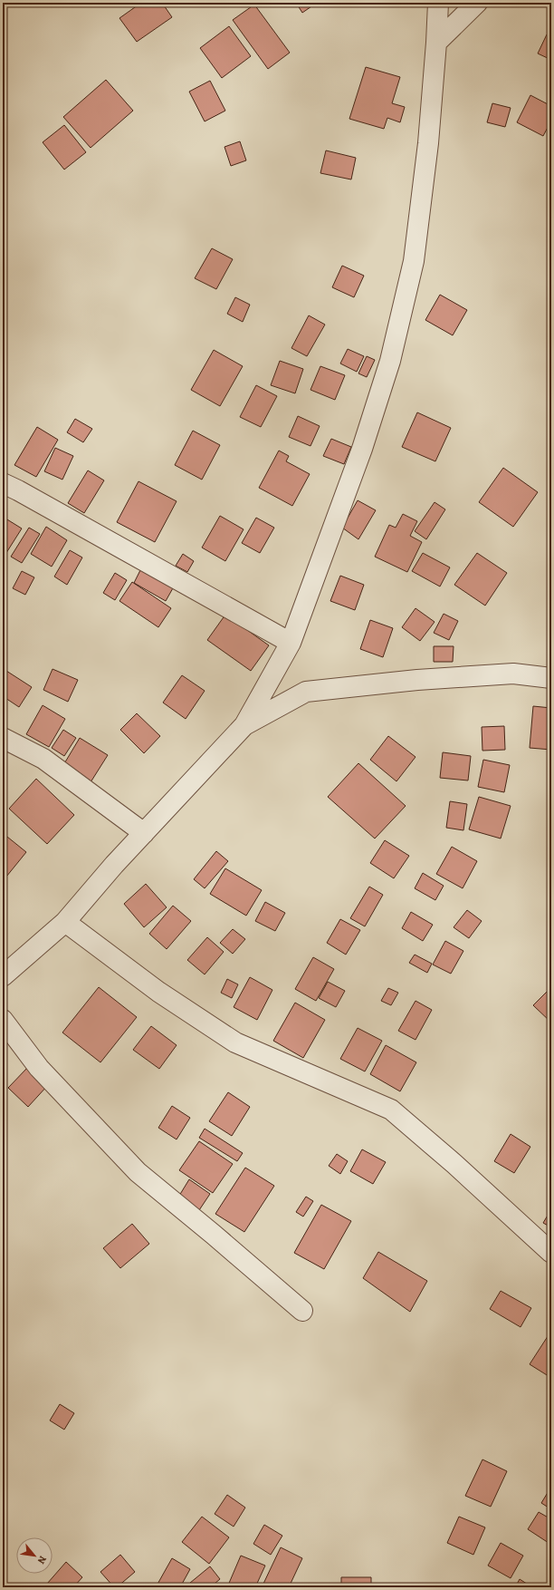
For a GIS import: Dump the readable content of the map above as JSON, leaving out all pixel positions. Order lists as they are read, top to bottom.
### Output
{
  "north": "bottom right"
}
